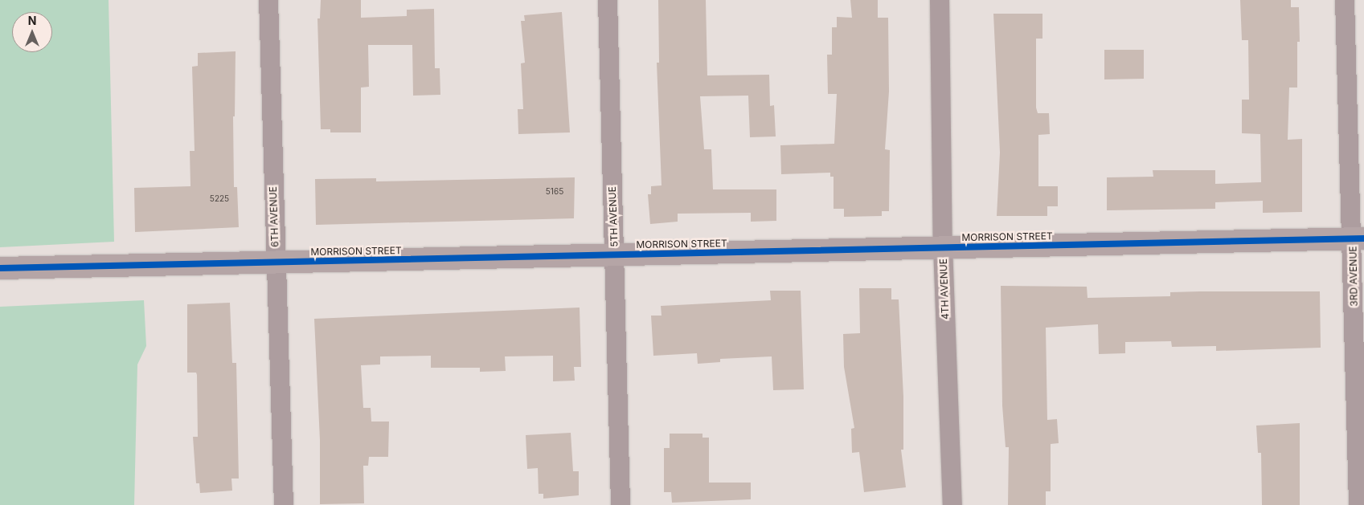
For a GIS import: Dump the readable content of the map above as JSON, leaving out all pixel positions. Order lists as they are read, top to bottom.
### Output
{
  "streets": {
    "street": [
      "6TH AVENUE",
      "5TH AVENUE",
      "MORRISON STREET",
      "3RD AVENUE",
      "4TH AVENUE"
    ]
  },
  "crossings": [
    ["6TH AVENUE", "MORRISON STREET"],
    ["5TH AVENUE", "MORRISON STREET"],
    ["MORRISON STREET", "3RD AVENUE"],
    ["MORRISON STREET", "4TH AVENUE"]
  ],
  "house_numbers": ["5165", "5225"],
  "north": "top"
}
